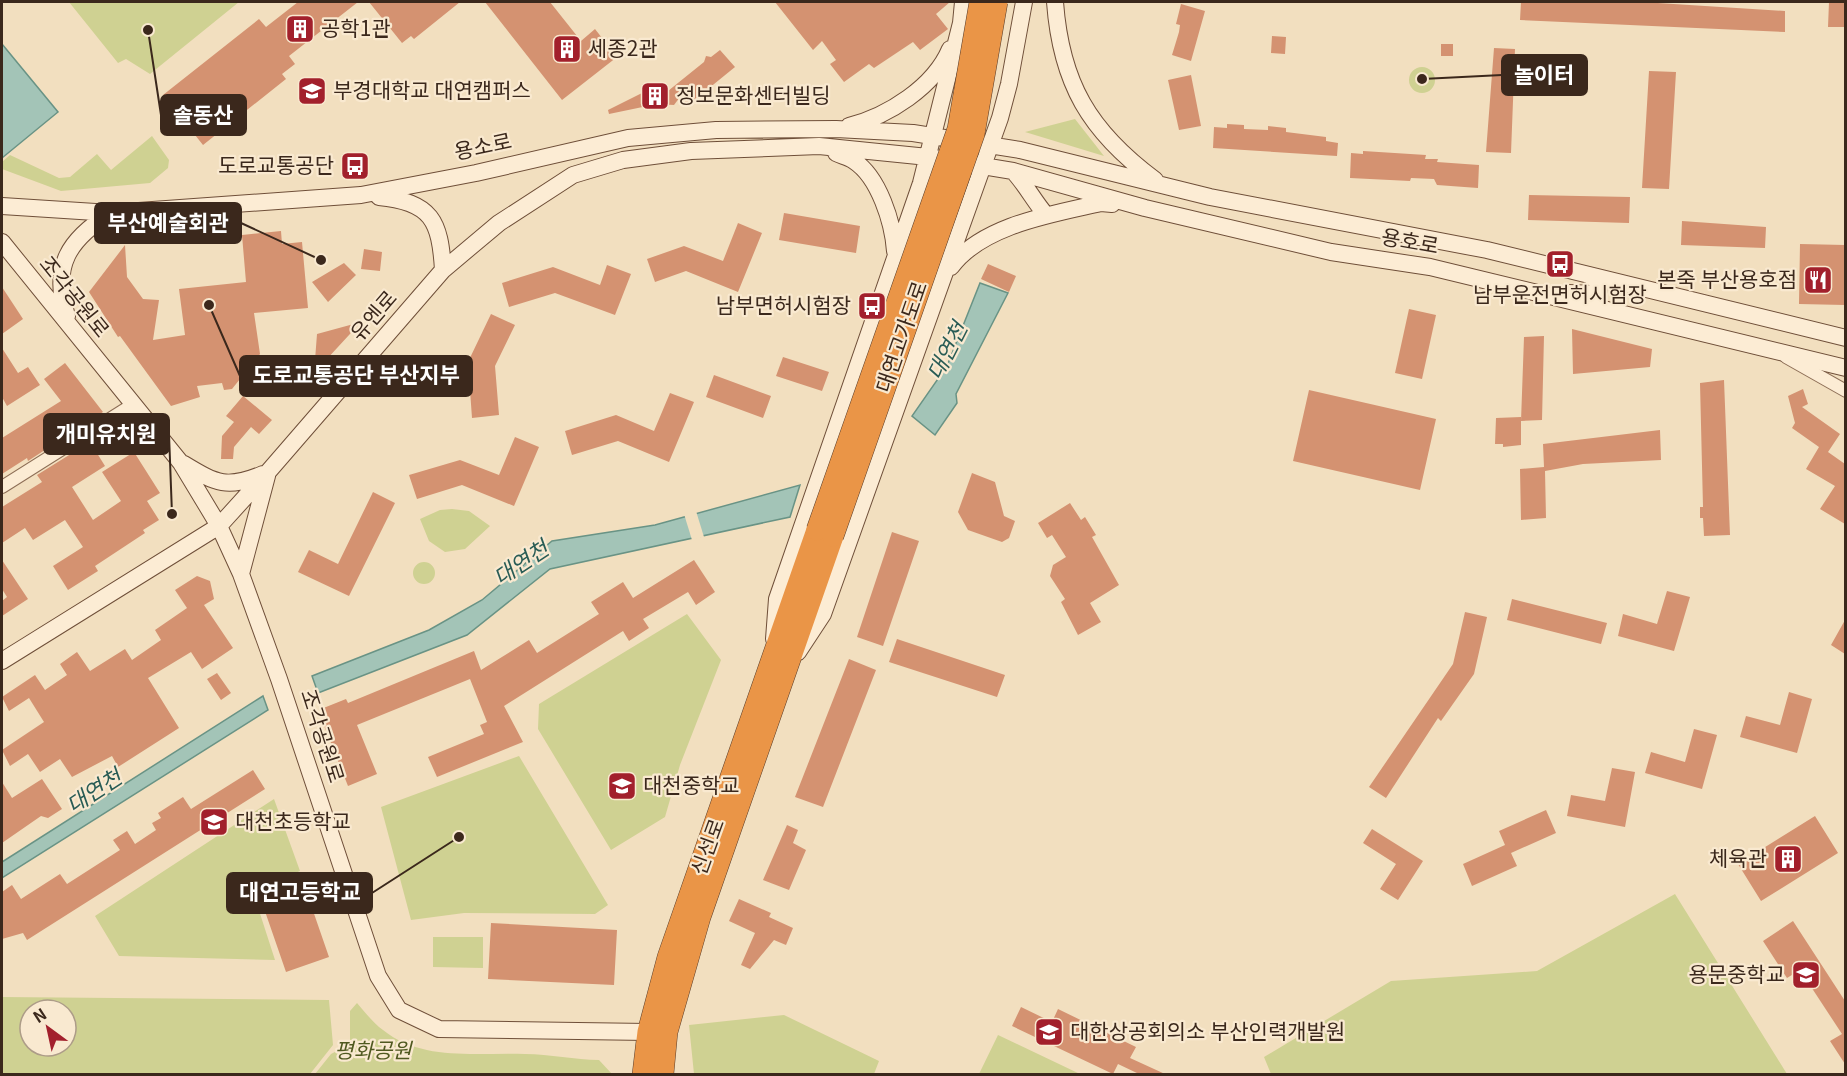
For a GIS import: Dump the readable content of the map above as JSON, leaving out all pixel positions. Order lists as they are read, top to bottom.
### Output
{
  "streets": {
    "highway": ["대연고가도로", "신선로"],
    "main road": [
      "용소로",
      "용호로",
      "조각공원로",
      "유엔로"
    ]
  },
  "crossings": [
    ["용소로", "용호로"],
    ["조각공원로", "유엔로"],
    ["조각공원로", "신선로"],
    ["대연고가도로", "신선로"]
  ],
  "water": ["대연천"],
  "parks": ["평화공원"],
  "places": {
    "building": [
      "공학1관",
      "세종2관",
      "정보문화센터빌딩",
      "체육관"
    ],
    "other": [
      "솔동산",
      "놀이터",
      "부산예술회관",
      "도로교통공단 부산지부",
      "개미유치원",
      "대연고등학교"
    ],
    "school or university": [
      "부경대학교 대연캠퍼스",
      "대천중학교",
      "대천초등학교",
      "용문중학교",
      "대한상공회의소 부산인력개발원"
    ],
    "bus stop": ["도로교통공단", "남부운전면허시험장", "남부면허시험장"],
    "restaurant": ["본죽 부산용호점"]
  },
  "north": "top left"
}
